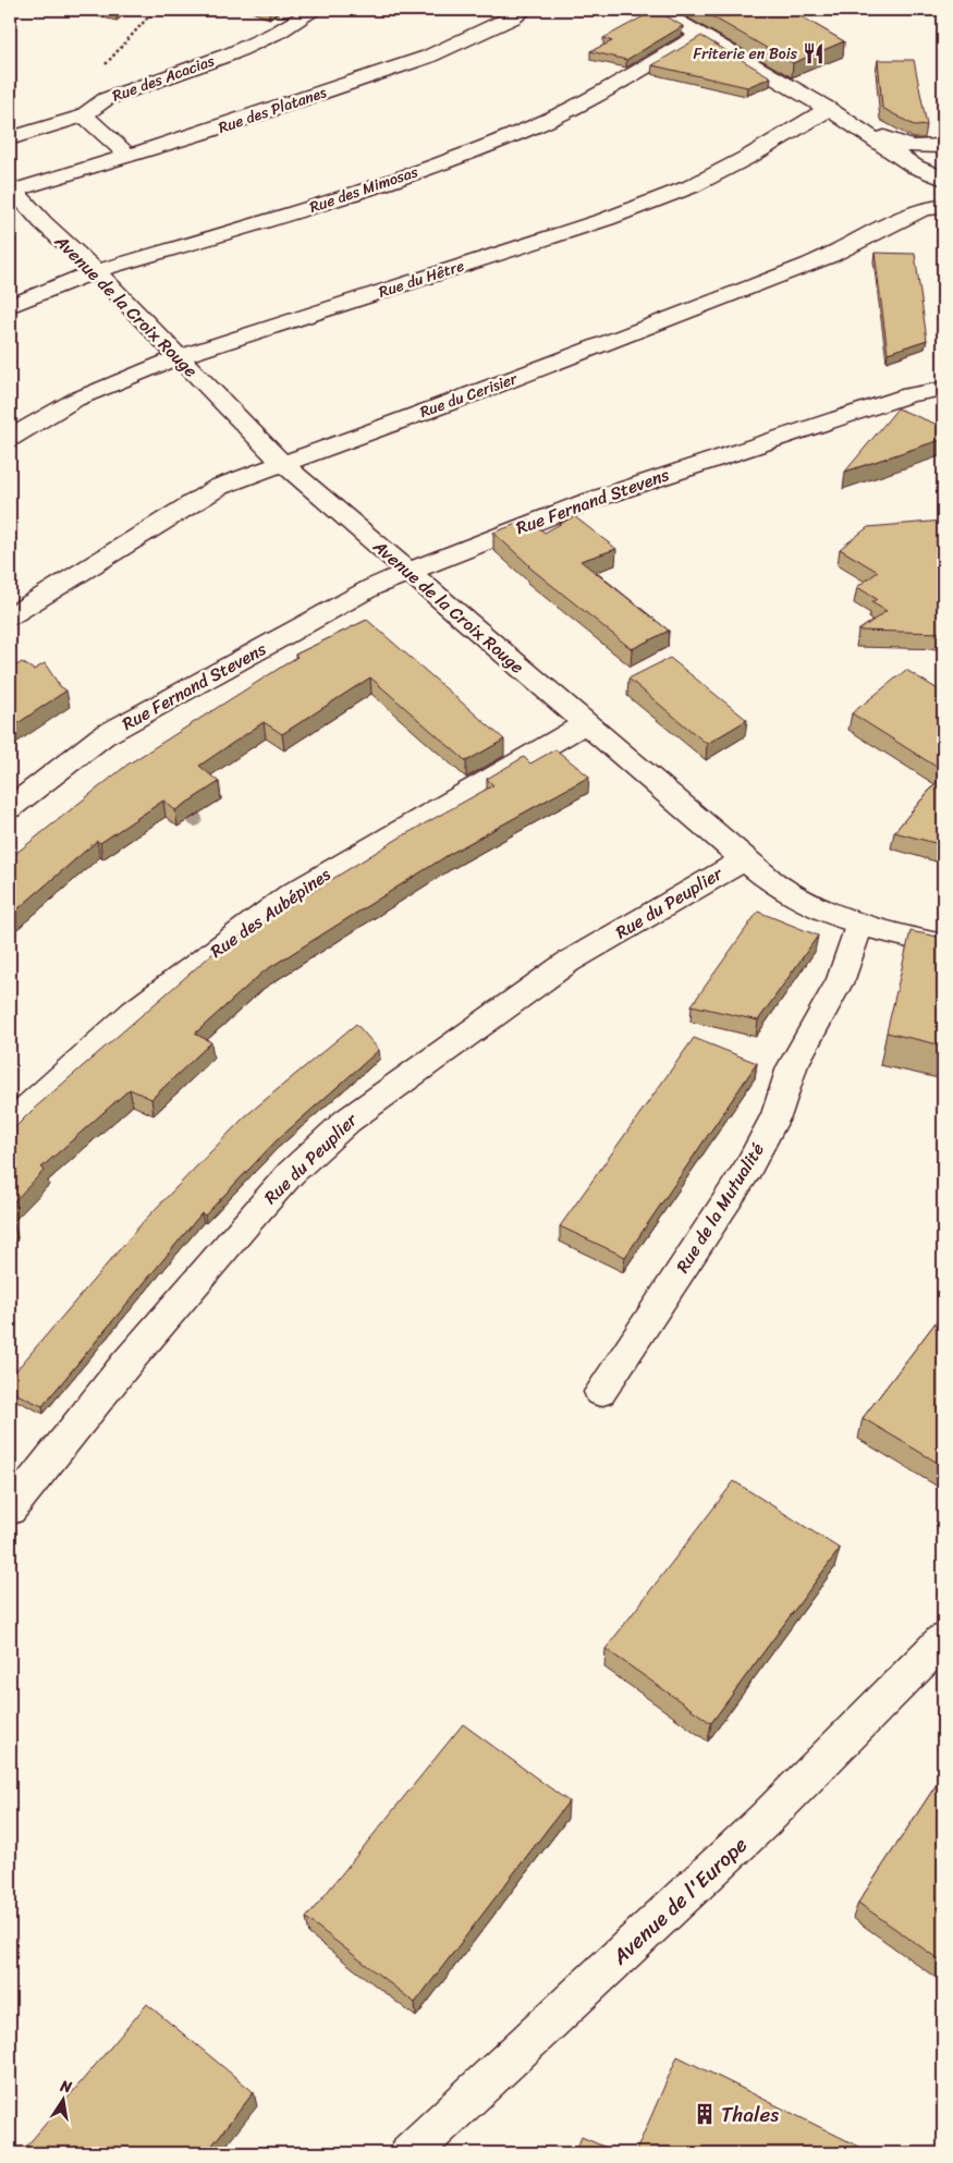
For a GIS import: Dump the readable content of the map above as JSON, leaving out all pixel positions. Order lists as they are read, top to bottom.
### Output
{
  "streets": {
    "street": [
      "Rue des Acacias",
      "Rue des Platanes",
      "Rue des Mimosas",
      "Rue du Hêtre",
      "Avenue de la Croix Rouge",
      "Rue du Cerisier",
      "Rue Fernand Stevens",
      "Rue du Peuplier",
      "Rue des Aubépines",
      "Rue de la Mutualité",
      "Avenue de l'Europe"
    ]
  },
  "crossings": [
    ["Rue des Platanes", "Avenue de la Croix Rouge"],
    ["Rue des Mimosas", "Avenue de la Croix Rouge"],
    ["Rue du Hêtre", "Avenue de la Croix Rouge"],
    ["Avenue de la Croix Rouge", "Rue du Cerisier"],
    ["Avenue de la Croix Rouge", "Rue Fernand Stevens"],
    ["Avenue de la Croix Rouge", "Rue du Peuplier"],
    ["Avenue de la Croix Rouge", "Rue des Aubépines"],
    ["Avenue de la Croix Rouge", "Rue de la Mutualité"]
  ],
  "places": {
    "restaurant": ["Friterie en Bois"],
    "building": ["Thales"]
  },
  "north": "top"
}
